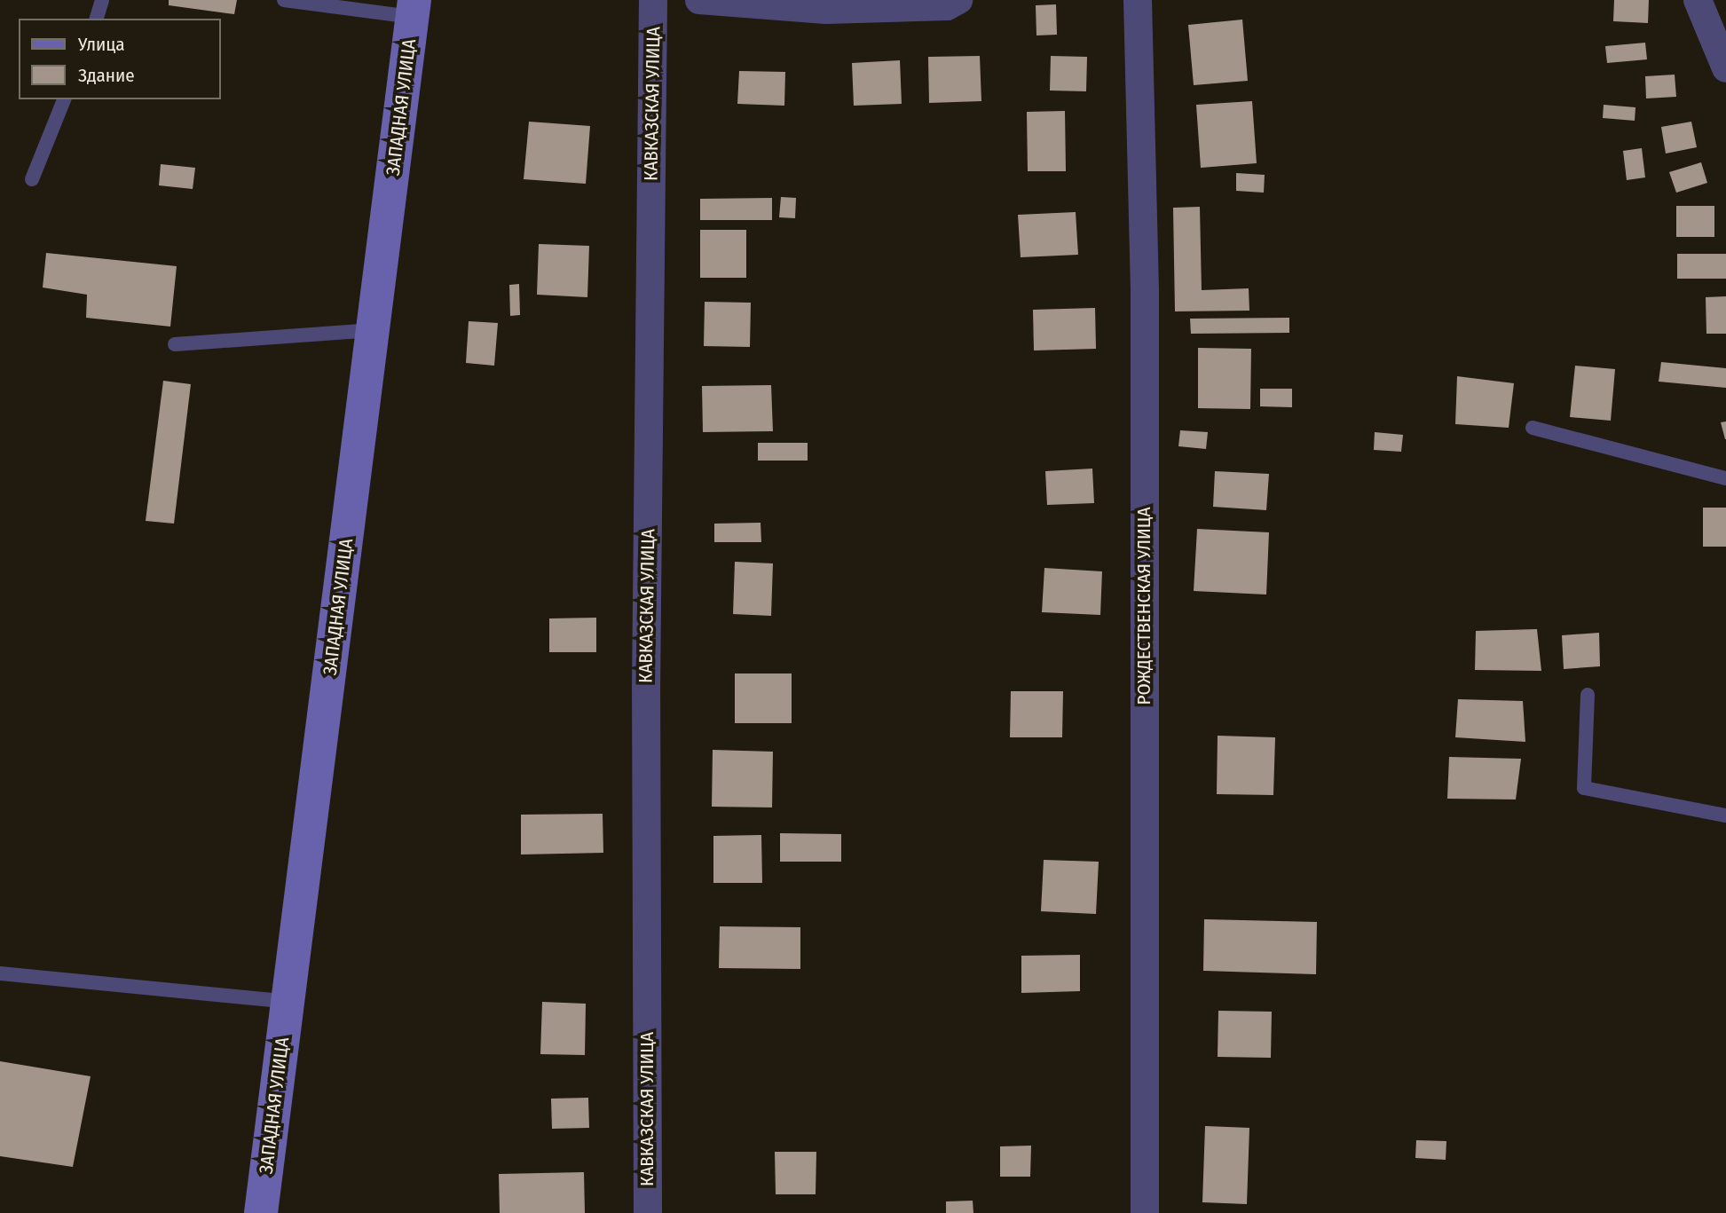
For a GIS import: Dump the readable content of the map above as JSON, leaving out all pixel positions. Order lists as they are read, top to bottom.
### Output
{
  "streets": {
    "main road": ["ЗАПАДНАЯ УЛИЦА"],
    "street": ["КАВКАЗСКАЯ УЛИЦА", "РОЖДЕСТВЕНСКАЯ УЛИЦА"]
  },
  "legend": ["Улица", "Здание"]
}
